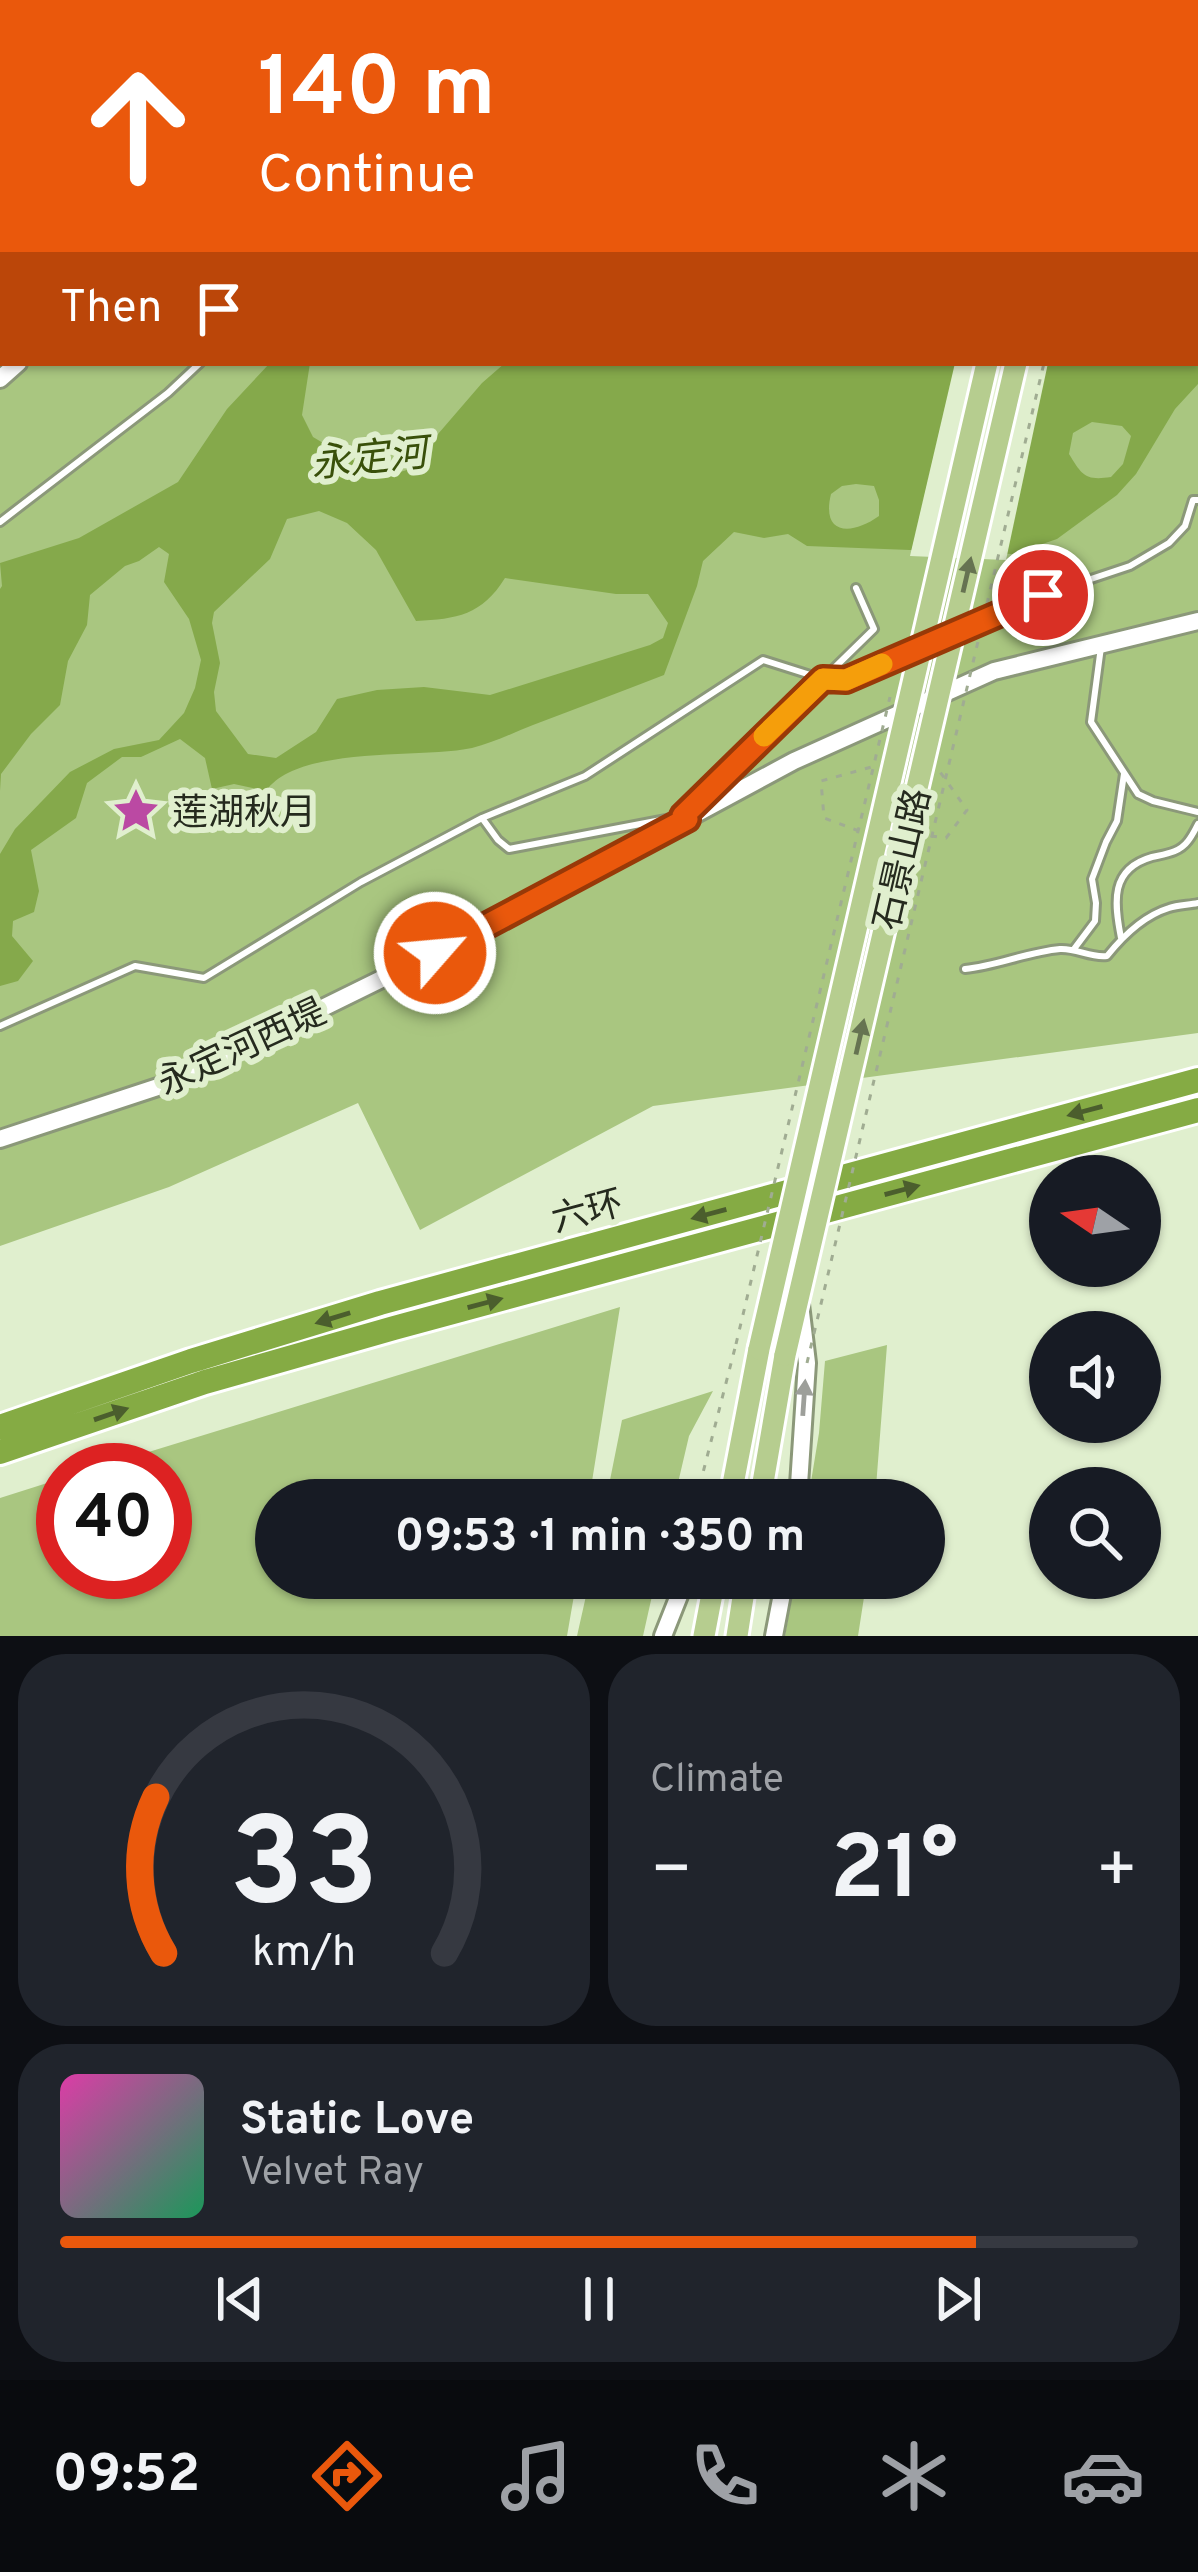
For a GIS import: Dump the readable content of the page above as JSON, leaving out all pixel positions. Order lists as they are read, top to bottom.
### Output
{
  "streets": {
    "highway": ["六环"],
    "main road": ["石景山路"],
    "street": ["永定河西堤"]
  },
  "water": ["永定河"],
  "places": {
    "place": ["莲湖秋月"]
  },
  "north": "left",
  "page": {
    "turn": ["140 m", "Continue"],
    "then": "Then",
    "limit": "40",
    "trip": "09:53 · 1 min · 350 m",
    "tile": "Climate",
    "heat": ["−", "21°", "+"],
    "song": ["Static Love", "Velvet Ray"],
    "tabs": "09:52",
    "gauge": ["33", "km/h"]
  }
}
